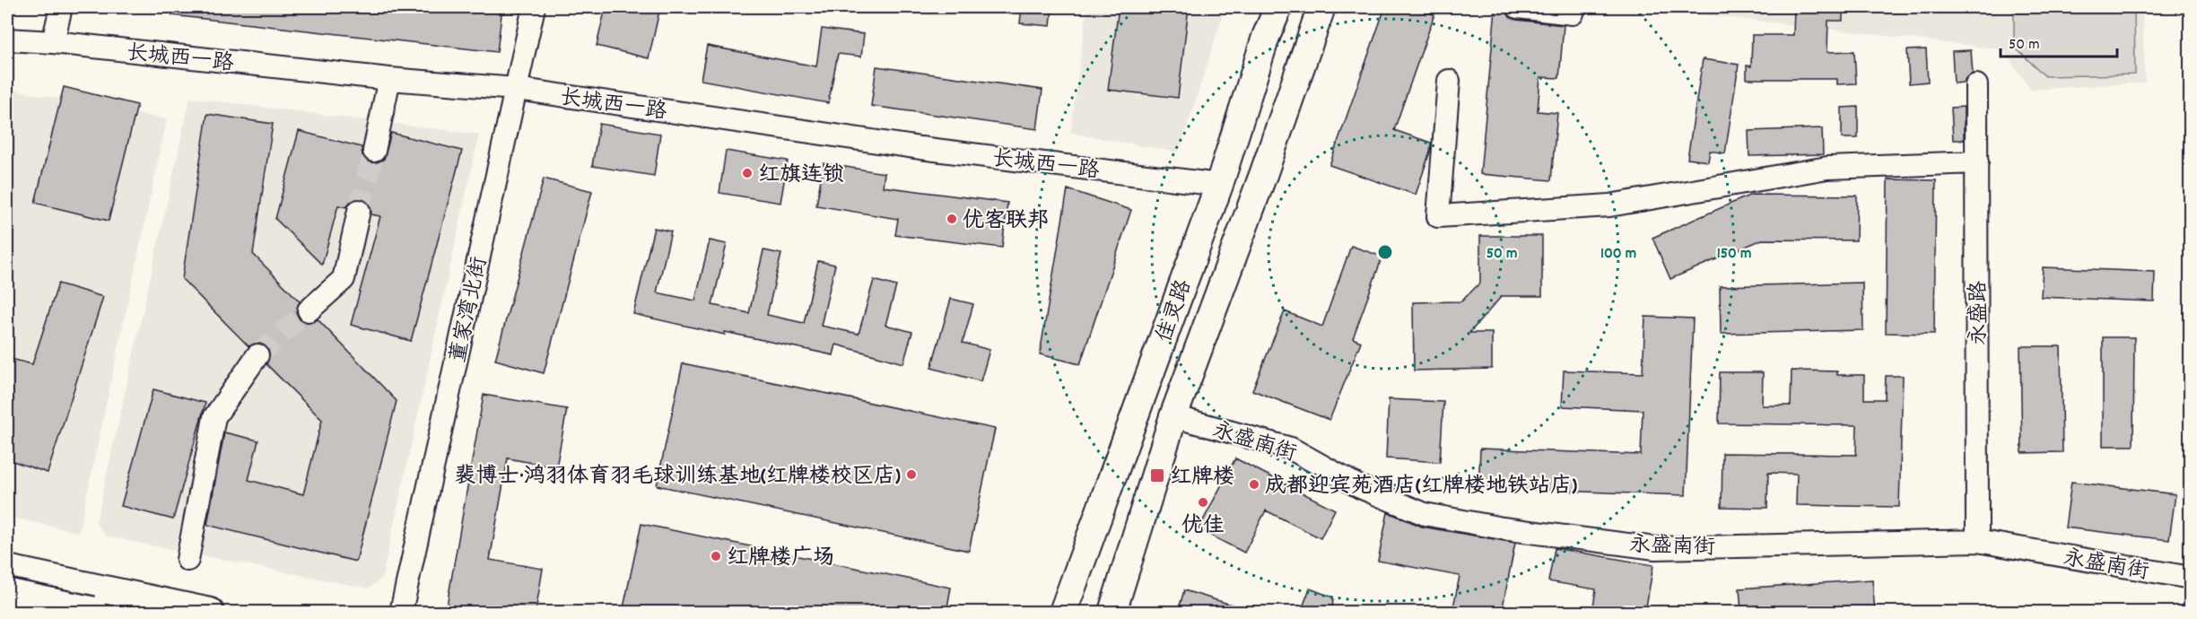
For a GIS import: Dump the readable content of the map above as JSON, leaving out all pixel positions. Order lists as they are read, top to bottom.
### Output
{
  "streets": {
    "main road": ["佳灵路"],
    "street": [
      "长城西一路",
      "董家湾北街",
      "永盛路",
      "永盛南街"
    ]
  },
  "crossings": [
    ["长城西一路", "董家湾北街"],
    ["长城西一路", "佳灵路"],
    ["佳灵路", "永盛南街"],
    ["永盛路", "永盛南街"]
  ],
  "places": {
    "other": [
      "红旗连锁",
      "优客联邦",
      "裴博士·鸿羽体育羽毛球训练基地(红牌楼校区店)",
      "成都迎宾苑酒店(红牌楼地铁站店)",
      "优佳",
      "红牌楼广场"
    ],
    "transit": ["红牌楼"]
  },
  "scale_bar": "50 m",
  "rings": ["50 m", "100 m", "150 m"]
}
